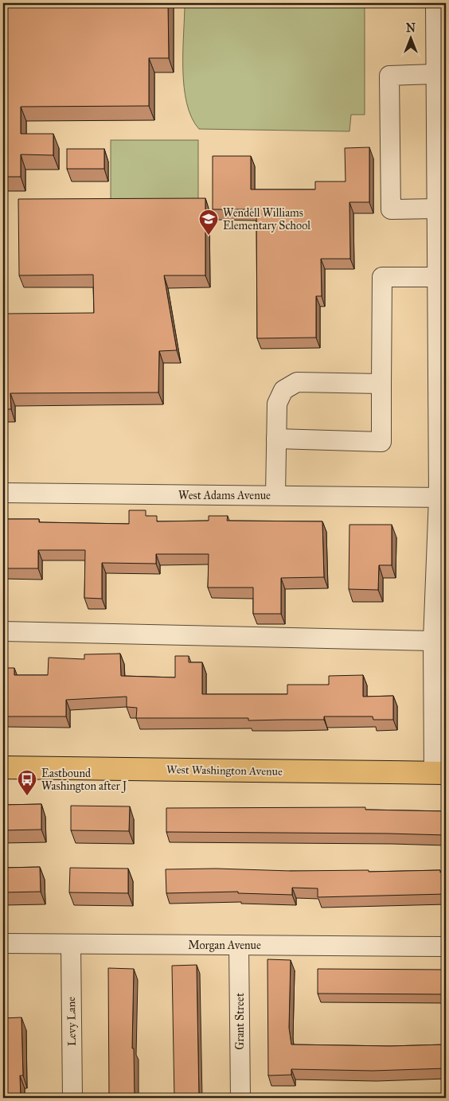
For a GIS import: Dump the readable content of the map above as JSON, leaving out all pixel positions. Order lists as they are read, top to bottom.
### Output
{
  "streets": {
    "main road": ["West Washington Avenue"],
    "street": [
      "West Adams Avenue",
      "Morgan Avenue",
      "Levy Lane",
      "Grant Street"
    ]
  },
  "crossings": [
    ["Morgan Avenue", "Levy Lane"],
    ["Morgan Avenue", "Grant Street"]
  ],
  "places": {
    "school or university": ["Wendell Williams Elementary School"],
    "bus stop": ["Eastbound Washington after J"]
  },
  "north": "top"
}
